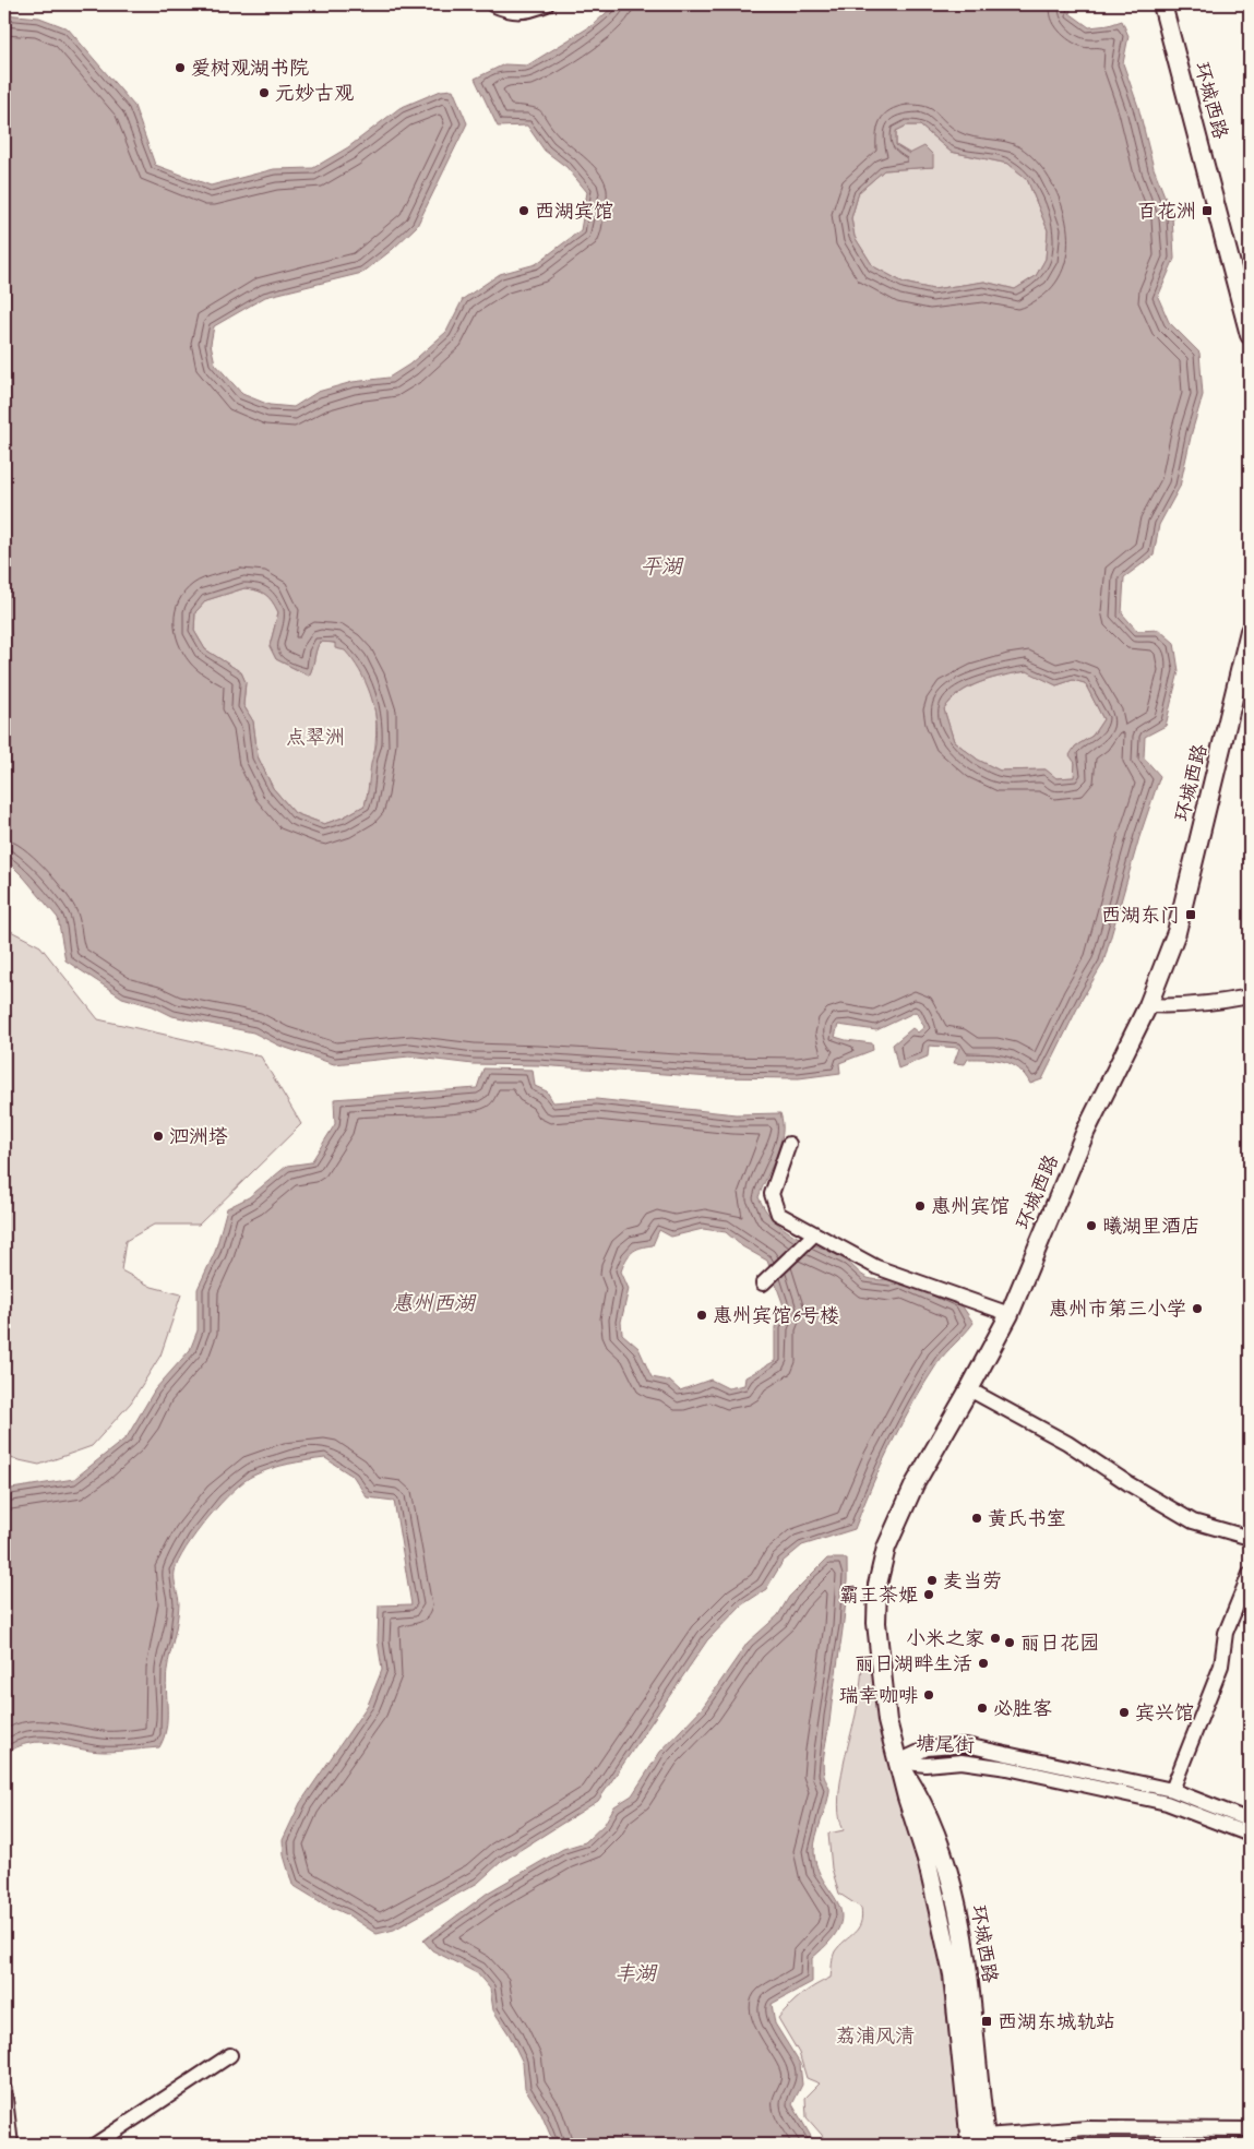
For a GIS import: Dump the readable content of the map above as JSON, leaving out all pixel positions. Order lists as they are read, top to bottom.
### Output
{
  "streets": {
    "main road": ["环城西路"],
    "street": ["塘尾街"]
  },
  "crossings": [
    ["环城西路", "塘尾街"]
  ],
  "water": ["平湖", "惠州西湖", "丰湖"],
  "parks": ["点翠洲", "荔浦风清"],
  "places": {
    "other": [
      "爱树观湖书院",
      "元妙古观",
      "西湖宾馆",
      "泗洲塔",
      "惠州宾馆",
      "曦湖里酒店",
      "惠州市第三小学",
      "惠州宾馆6号楼",
      "黄氏书室",
      "麦当劳",
      "霸王茶姬",
      "小米之家",
      "丽日花园",
      "丽日湖畔生活",
      "瑞幸咖啡",
      "必胜客",
      "宾兴馆"
    ],
    "transit": ["百花洲", "西湖东门", "西湖东城轨站"]
  }
}
